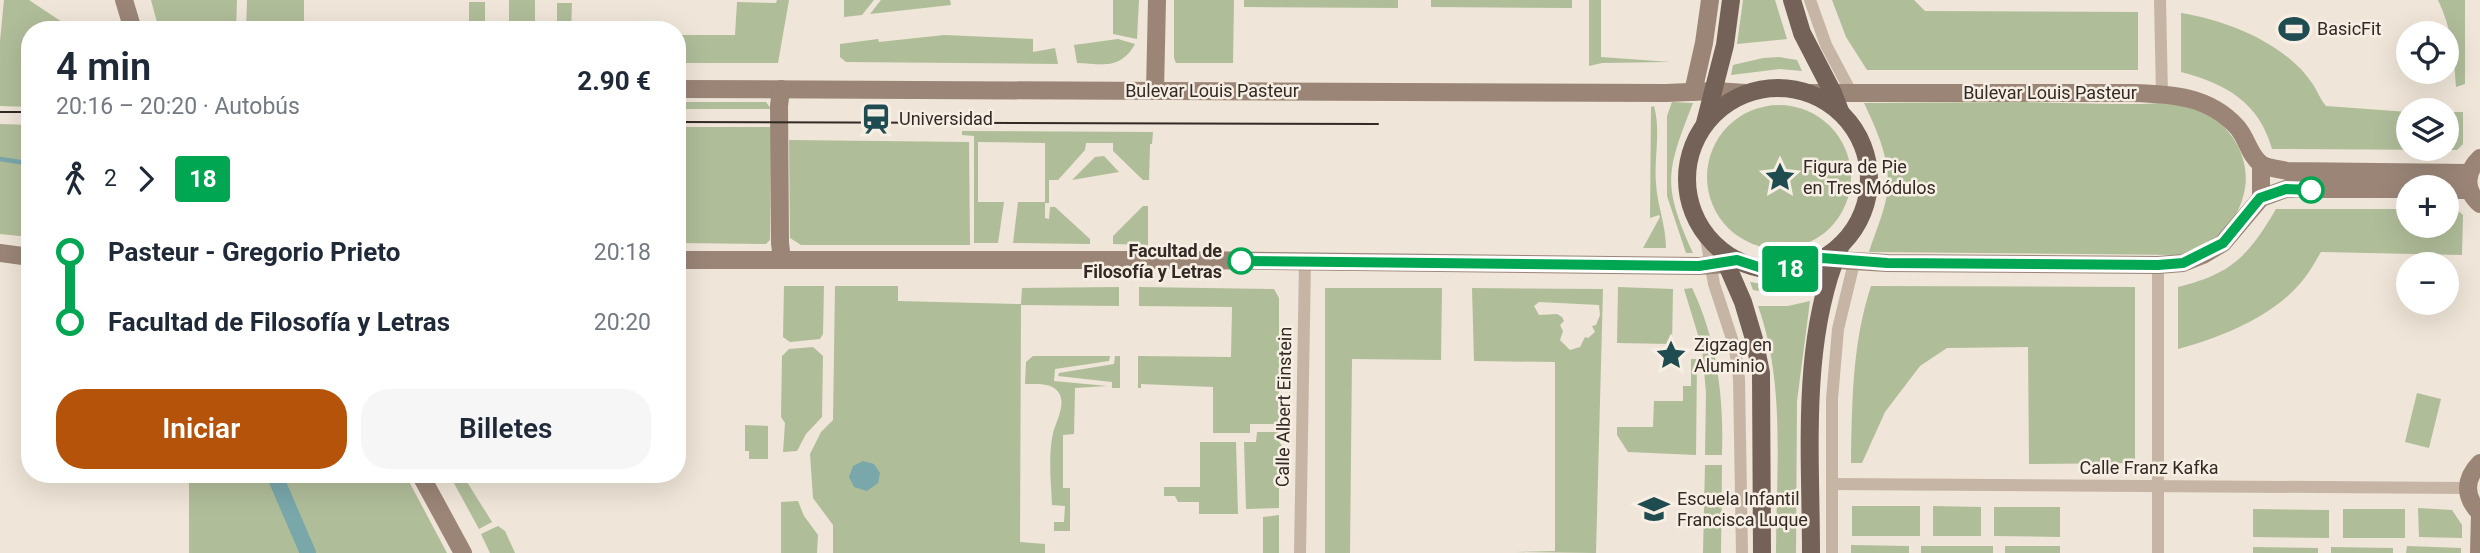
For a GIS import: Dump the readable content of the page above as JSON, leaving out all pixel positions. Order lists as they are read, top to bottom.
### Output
{
  "streets": {
    "street": ["Bulevar Louis Pasteur", "Calle Albert Einstein", "Calle Franz Kafka"]
  },
  "places": {
    "sports": ["BasicFit"],
    "station": ["Universidad"],
    "place": ["Figura de Pie en Tres Módulos", "Zigzag en Aluminio"],
    "other": ["Facultad de Filosofía y Letras"],
    "school or university": ["Escuela Infantil Francisca Luque"]
  },
  "lines": ["bus line 18"],
  "page": {
    "on_map": "18",
    "map_buttons": ["+", "−"],
    "heading": ["4 min", "20:16 – 20:20 · Autobús", "2.90 €"],
    "legs": ["2", "18"],
    "list": [
      {
        "name": "Pasteur - Gregorio Prieto",
        "value": "20:18"
      },
      {
        "name": "Facultad de Filosofía y Letras",
        "value": "20:20"
      }
    ],
    "buttons": ["Iniciar", "Billetes"]
  }
}
